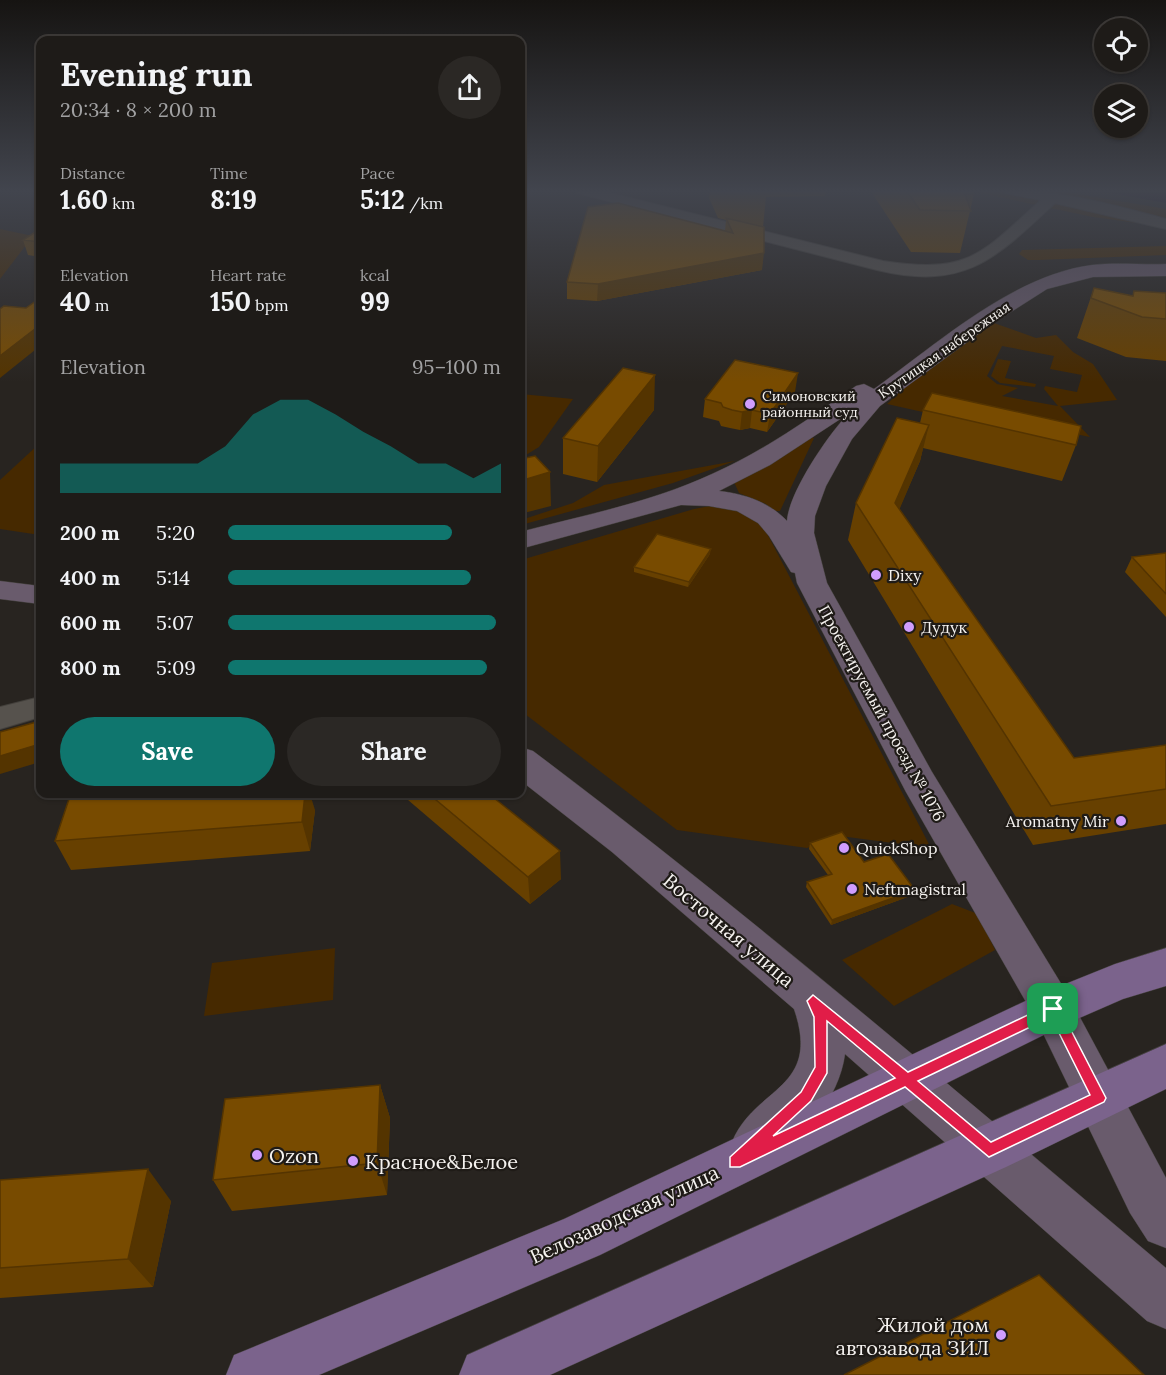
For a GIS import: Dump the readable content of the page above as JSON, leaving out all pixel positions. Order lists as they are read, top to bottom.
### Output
{
  "streets": {
    "main road": [
      "Крутицкая набережная",
      "Проектируемый проезд № 1076",
      "Восточная улица",
      "Велозаводская улица"
    ]
  },
  "crossings": [
    ["Крутицкая набережная", "Проектируемый проезд № 1076"],
    ["Проектируемый проезд № 1076", "Велозаводская улица"],
    ["Восточная улица", "Велозаводская улица"]
  ],
  "places": [
    "Симоновский районный суд",
    "Dixy",
    "Дудук",
    "Aromatny Mir",
    "QuickShop",
    "Neftmagistral",
    "Ozon",
    "Красное&Белое",
    "Жилой дом автозавода ЗИЛ"
  ],
  "page": {
    "heading": ["Evening run", "20:34 · 8 × 200 m"],
    "stats": [
      ["Distance", "1.60 km"],
      ["Time", "8:19"],
      ["Pace", "5:12 /km"],
      ["Elevation", "40 m"],
      ["Heart rate", "150 bpm"],
      ["kcal", "99"]
    ],
    "chart": ["Elevation", "95–100 m"],
    "list": [
      {
        "name": "200 m",
        "note": "5:20"
      },
      {
        "name": "400 m",
        "note": "5:14"
      },
      {
        "name": "600 m",
        "note": "5:07"
      },
      {
        "name": "800 m",
        "note": "5:09"
      }
    ],
    "buttons": ["Save", "Share"]
  }
}
